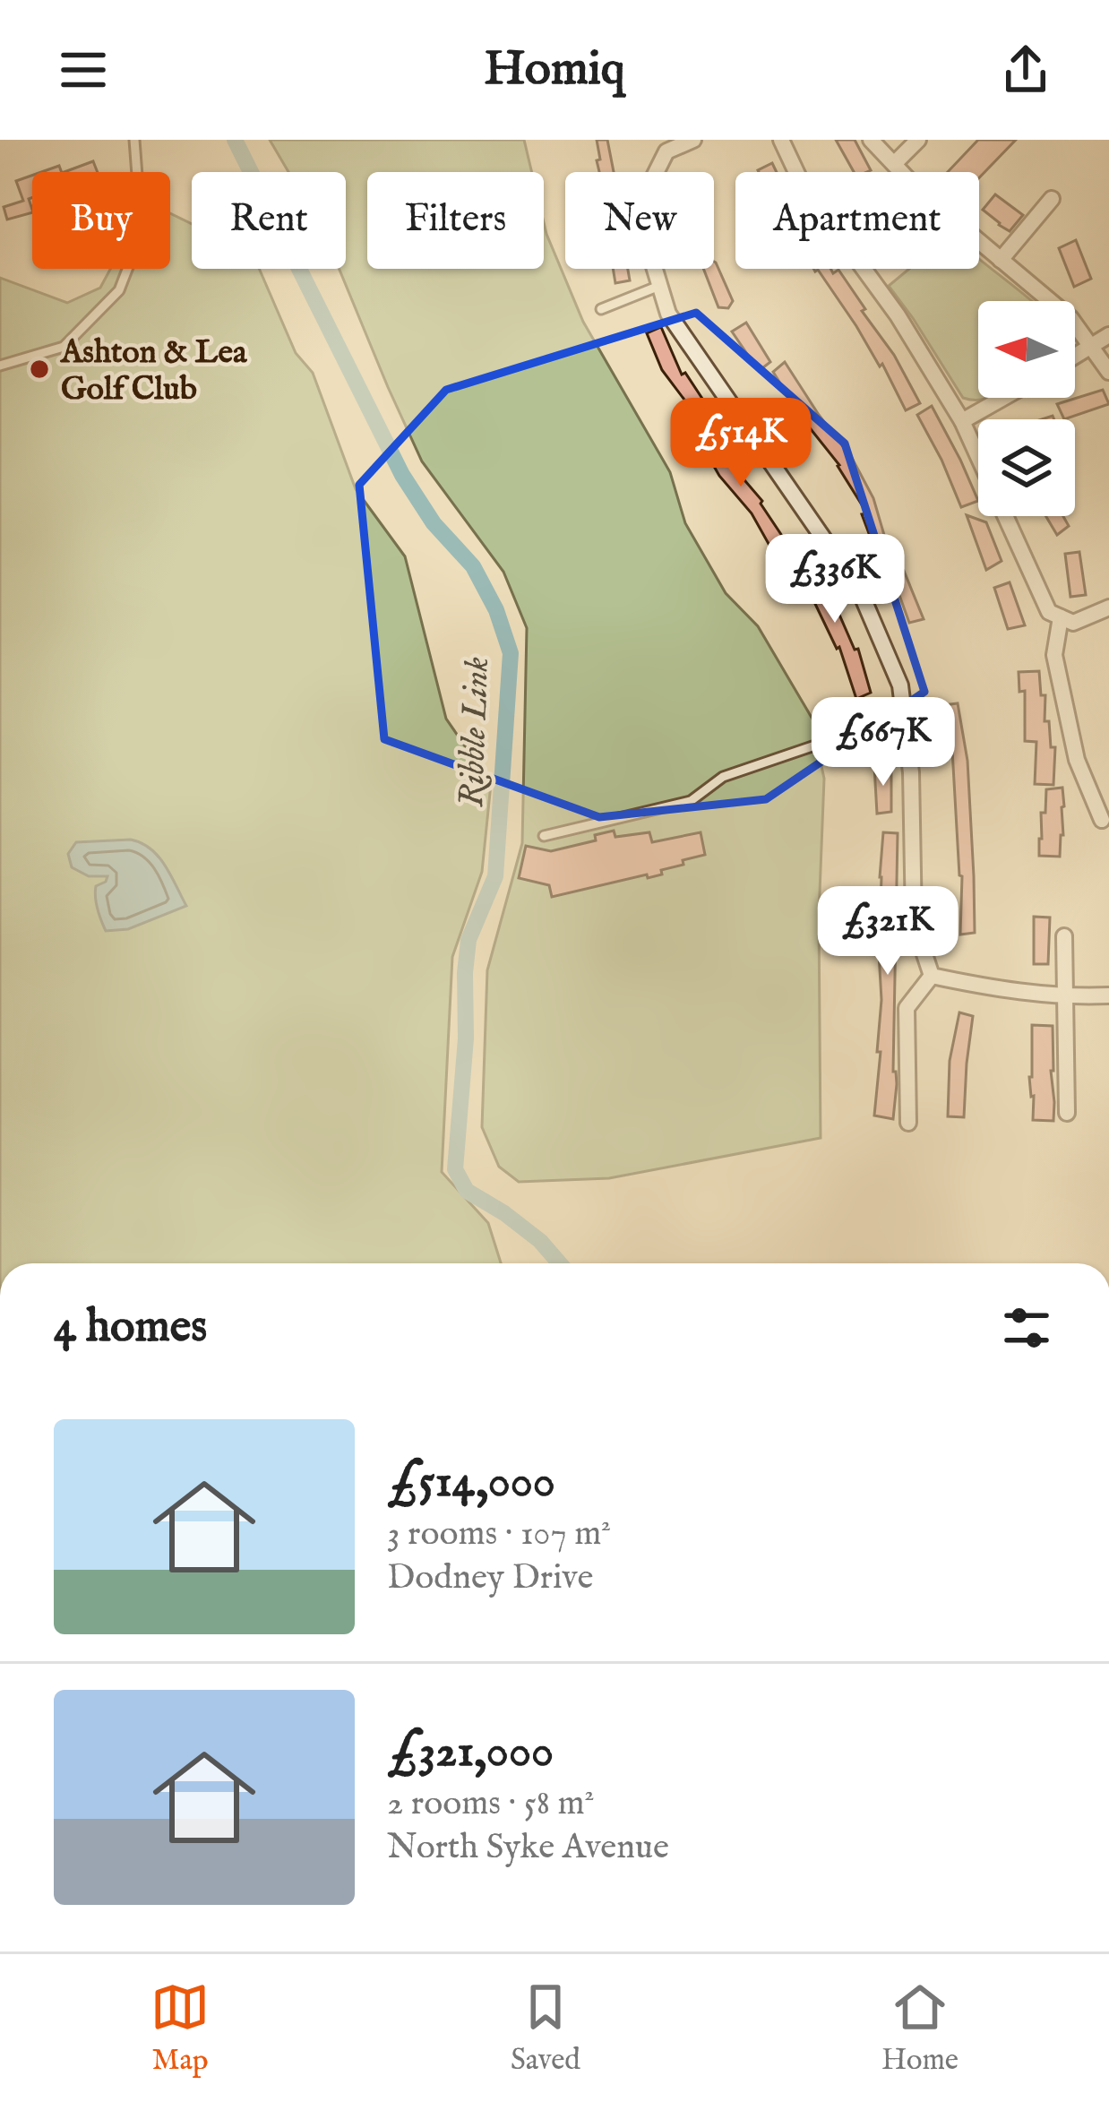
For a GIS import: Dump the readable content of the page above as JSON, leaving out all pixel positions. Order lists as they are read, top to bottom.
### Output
{
  "water": ["Ribble Link"],
  "places": ["Ashton & Lea Golf Club"],
  "north": "left",
  "page": {
    "header": "Homiq",
    "chip": [
      "Buy",
      "Rent",
      "Filters",
      "New",
      "Apartment"
    ],
    "price": [
      "£514K",
      "£336K",
      "£667K",
      "£321K"
    ],
    "heading": "4 homes",
    "list": [
      {
        "name": "£514,000",
        "note": "3 rooms · 107 m² · Dodney Drive"
      },
      {
        "name": "£321,000",
        "note": "2 rooms · 58 m² · North Syke Avenue"
      }
    ],
    "tabs": ["Map", "Saved", "Home"]
  }
}
